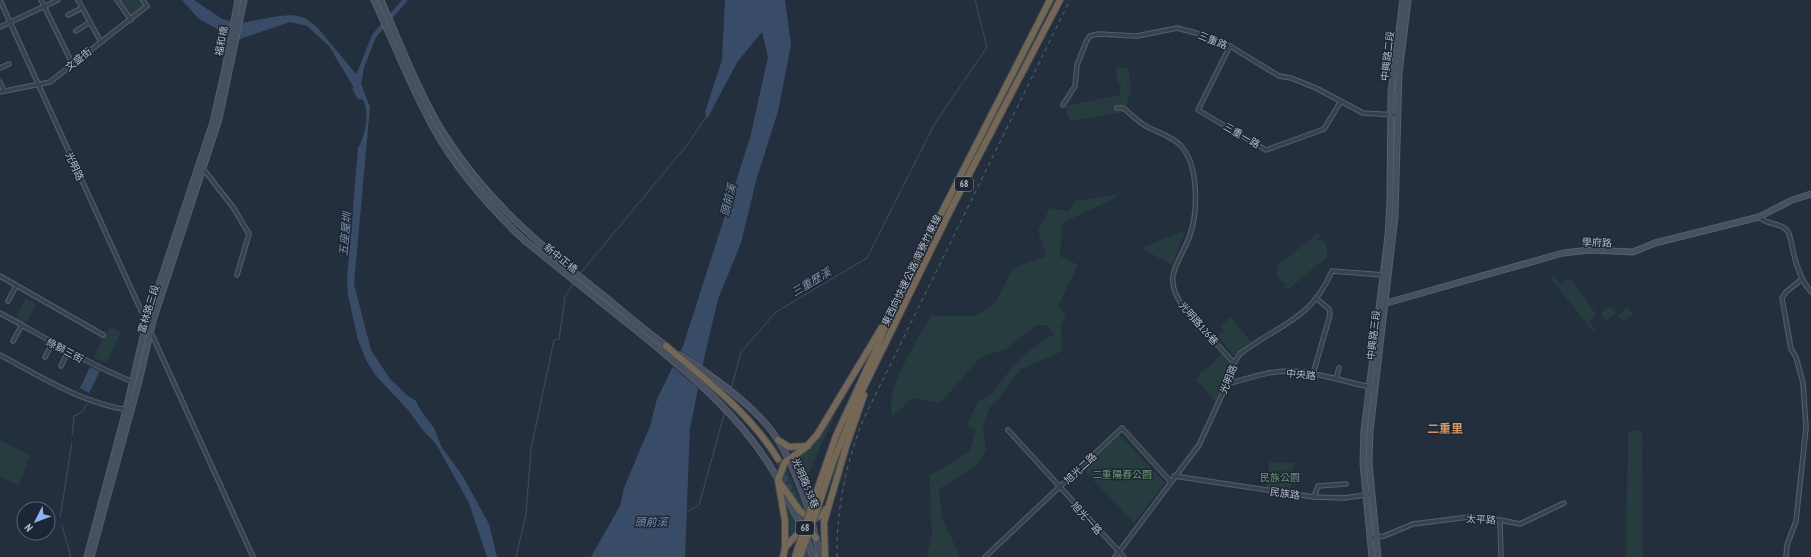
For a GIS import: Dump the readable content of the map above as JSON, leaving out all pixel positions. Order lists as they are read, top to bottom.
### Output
{
  "streets": {
    "highway": ["68", "東西向快速公路 南寮竹東線"],
    "main road": [
      "福和橋",
      "中興路二段",
      "學府路",
      "新中正橋",
      "富林路三段",
      "中興路三段",
      "光明路538巷"
    ],
    "street": [
      "三重路",
      "文盛街",
      "三重一路",
      "光明路",
      "光明路126巷",
      "綠獅三街",
      "中央路",
      "旭光二路",
      "民族路",
      "旭光一路",
      "太平路"
    ]
  },
  "crossings": [
    ["三重路", "中興路二段"],
    ["三重路", "三重一路"],
    ["三重路", "中興路三段"],
    ["福和橋", "富林路三段"],
    ["中興路二段", "中興路三段"],
    ["文盛街", "光明路"],
    ["光明路", "富林路三段"],
    ["光明路", "光明路126巷"],
    ["光明路", "中興路三段"],
    ["光明路", "中央路"],
    ["光明路", "旭光二路"],
    ["光明路", "民族路"],
    ["光明路", "旭光一路"],
    ["學府路", "中興路三段"],
    ["新中正橋", "光明路538巷"],
    ["富林路三段", "綠獅三街"],
    ["中興路三段", "中央路"],
    ["中興路三段", "民族路"],
    ["中興路三段", "太平路"],
    ["旭光二路", "旭光一路"]
  ],
  "districts": ["二重里"],
  "water": ["頭前溪", "五座屋圳", "三重歷溪"],
  "parks": ["二重陽春公園", "民族公園"],
  "north": "bottom left"
}
